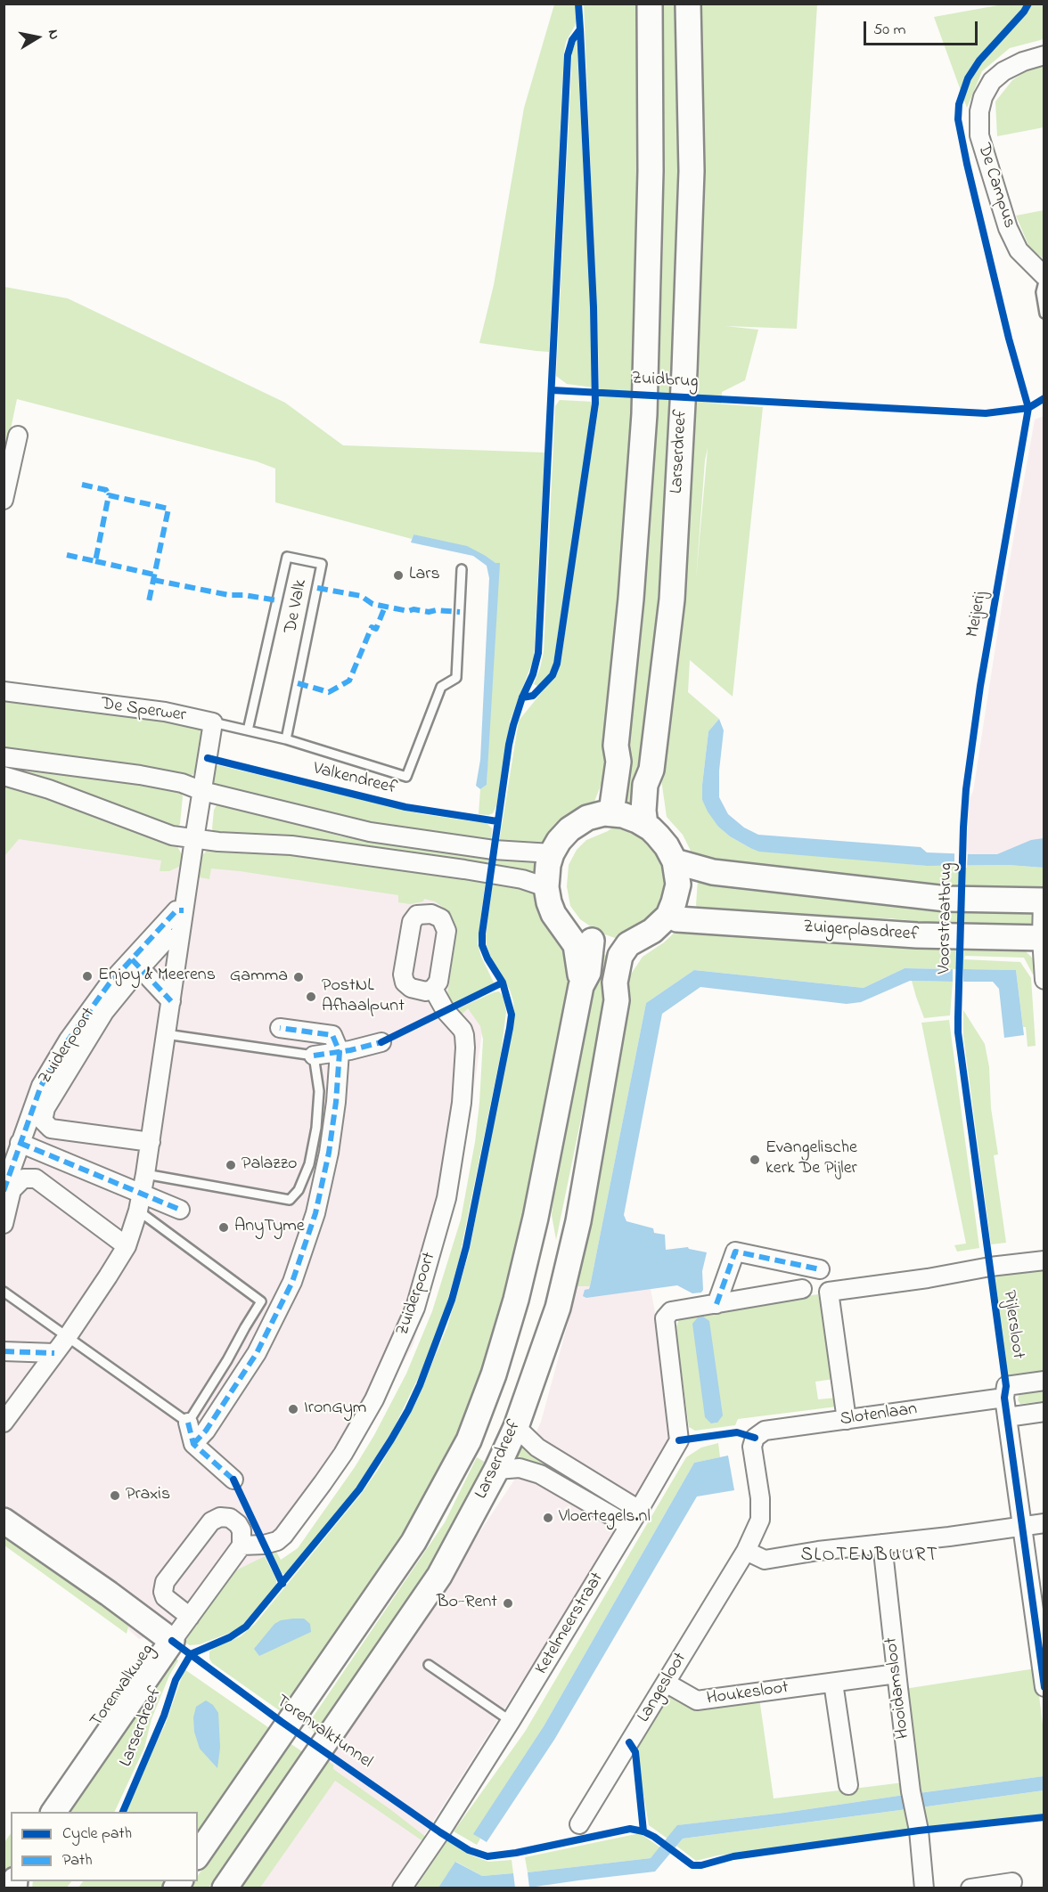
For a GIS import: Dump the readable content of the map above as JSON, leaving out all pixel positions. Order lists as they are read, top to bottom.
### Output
{
  "streets": {
    "main road": ["Larserdreef", "Zuigerplasdreef", "Torenvalkweg"],
    "street": [
      "De Campus",
      "De Sperwer",
      "Zuiderpoort",
      "Pijlersloot",
      "Slotenlaan",
      "Ketelmeerstraat",
      "Langesloot",
      "Hooidamsloot",
      "Houkesloot"
    ],
    "lane": ["De Valk"],
    "cycle path": [
      "Zuidbrug",
      "Meijerij",
      "Valkendreef",
      "Torenvalktunnel"
    ]
  },
  "crossings": [
    ["Pijlersloot", "Slotenlaan"],
    ["Slotenlaan", "Langesloot"],
    ["Langesloot", "Houkesloot"],
    ["Hooidamsloot", "Houkesloot"]
  ],
  "districts": ["SLOTENBUURT"],
  "places": [
    "Lars",
    "Enjoy & Meerens",
    "Gamma",
    "PostNL Afhaalpunt",
    "Evangelische kerk De Pijler",
    "Palazzo",
    "AnyTyme",
    "IronGym",
    "Praxis",
    "Vloertegels.nl",
    "Bo-Rent"
  ],
  "legend": ["Cycle path", "Path"],
  "scale_bar": "50 m",
  "north": "right"
}
